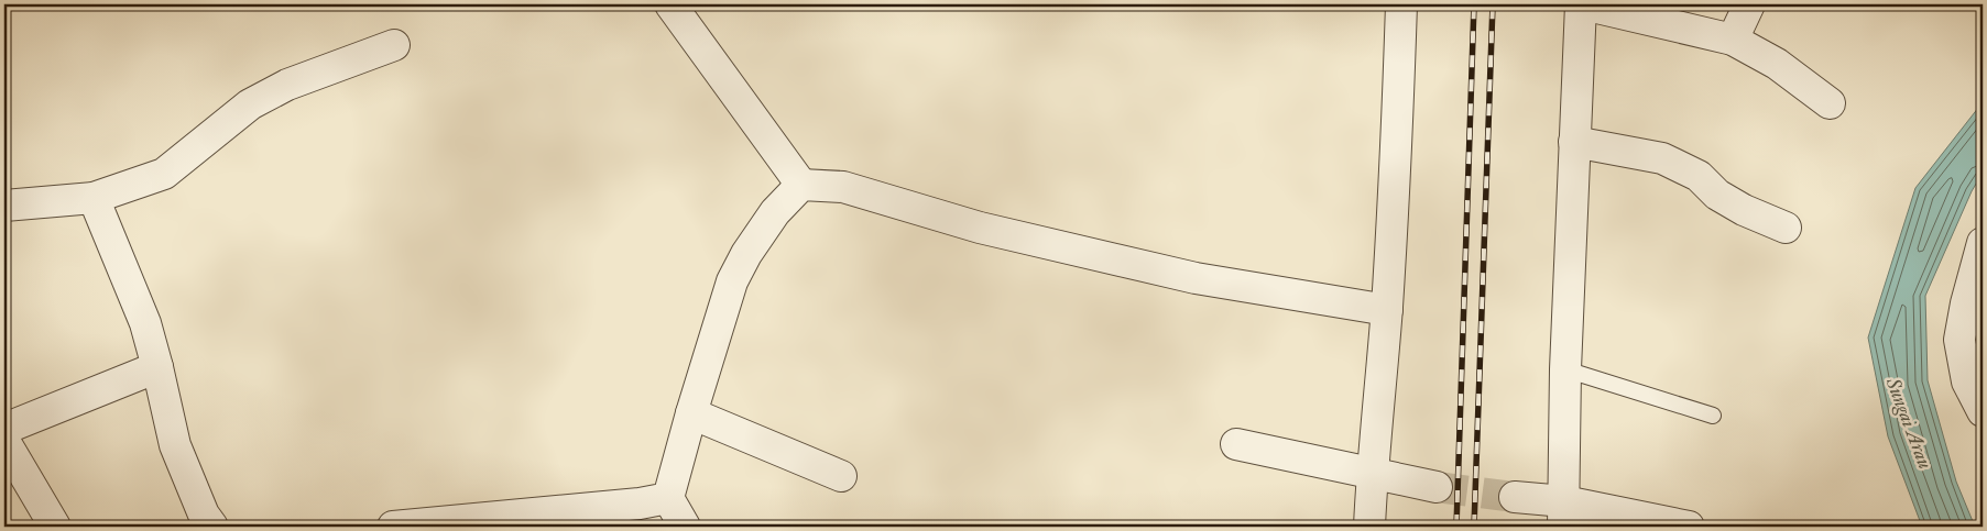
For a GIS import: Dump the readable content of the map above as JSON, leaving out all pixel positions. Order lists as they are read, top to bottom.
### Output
{
  "water": ["Sungai Arau"]
}
